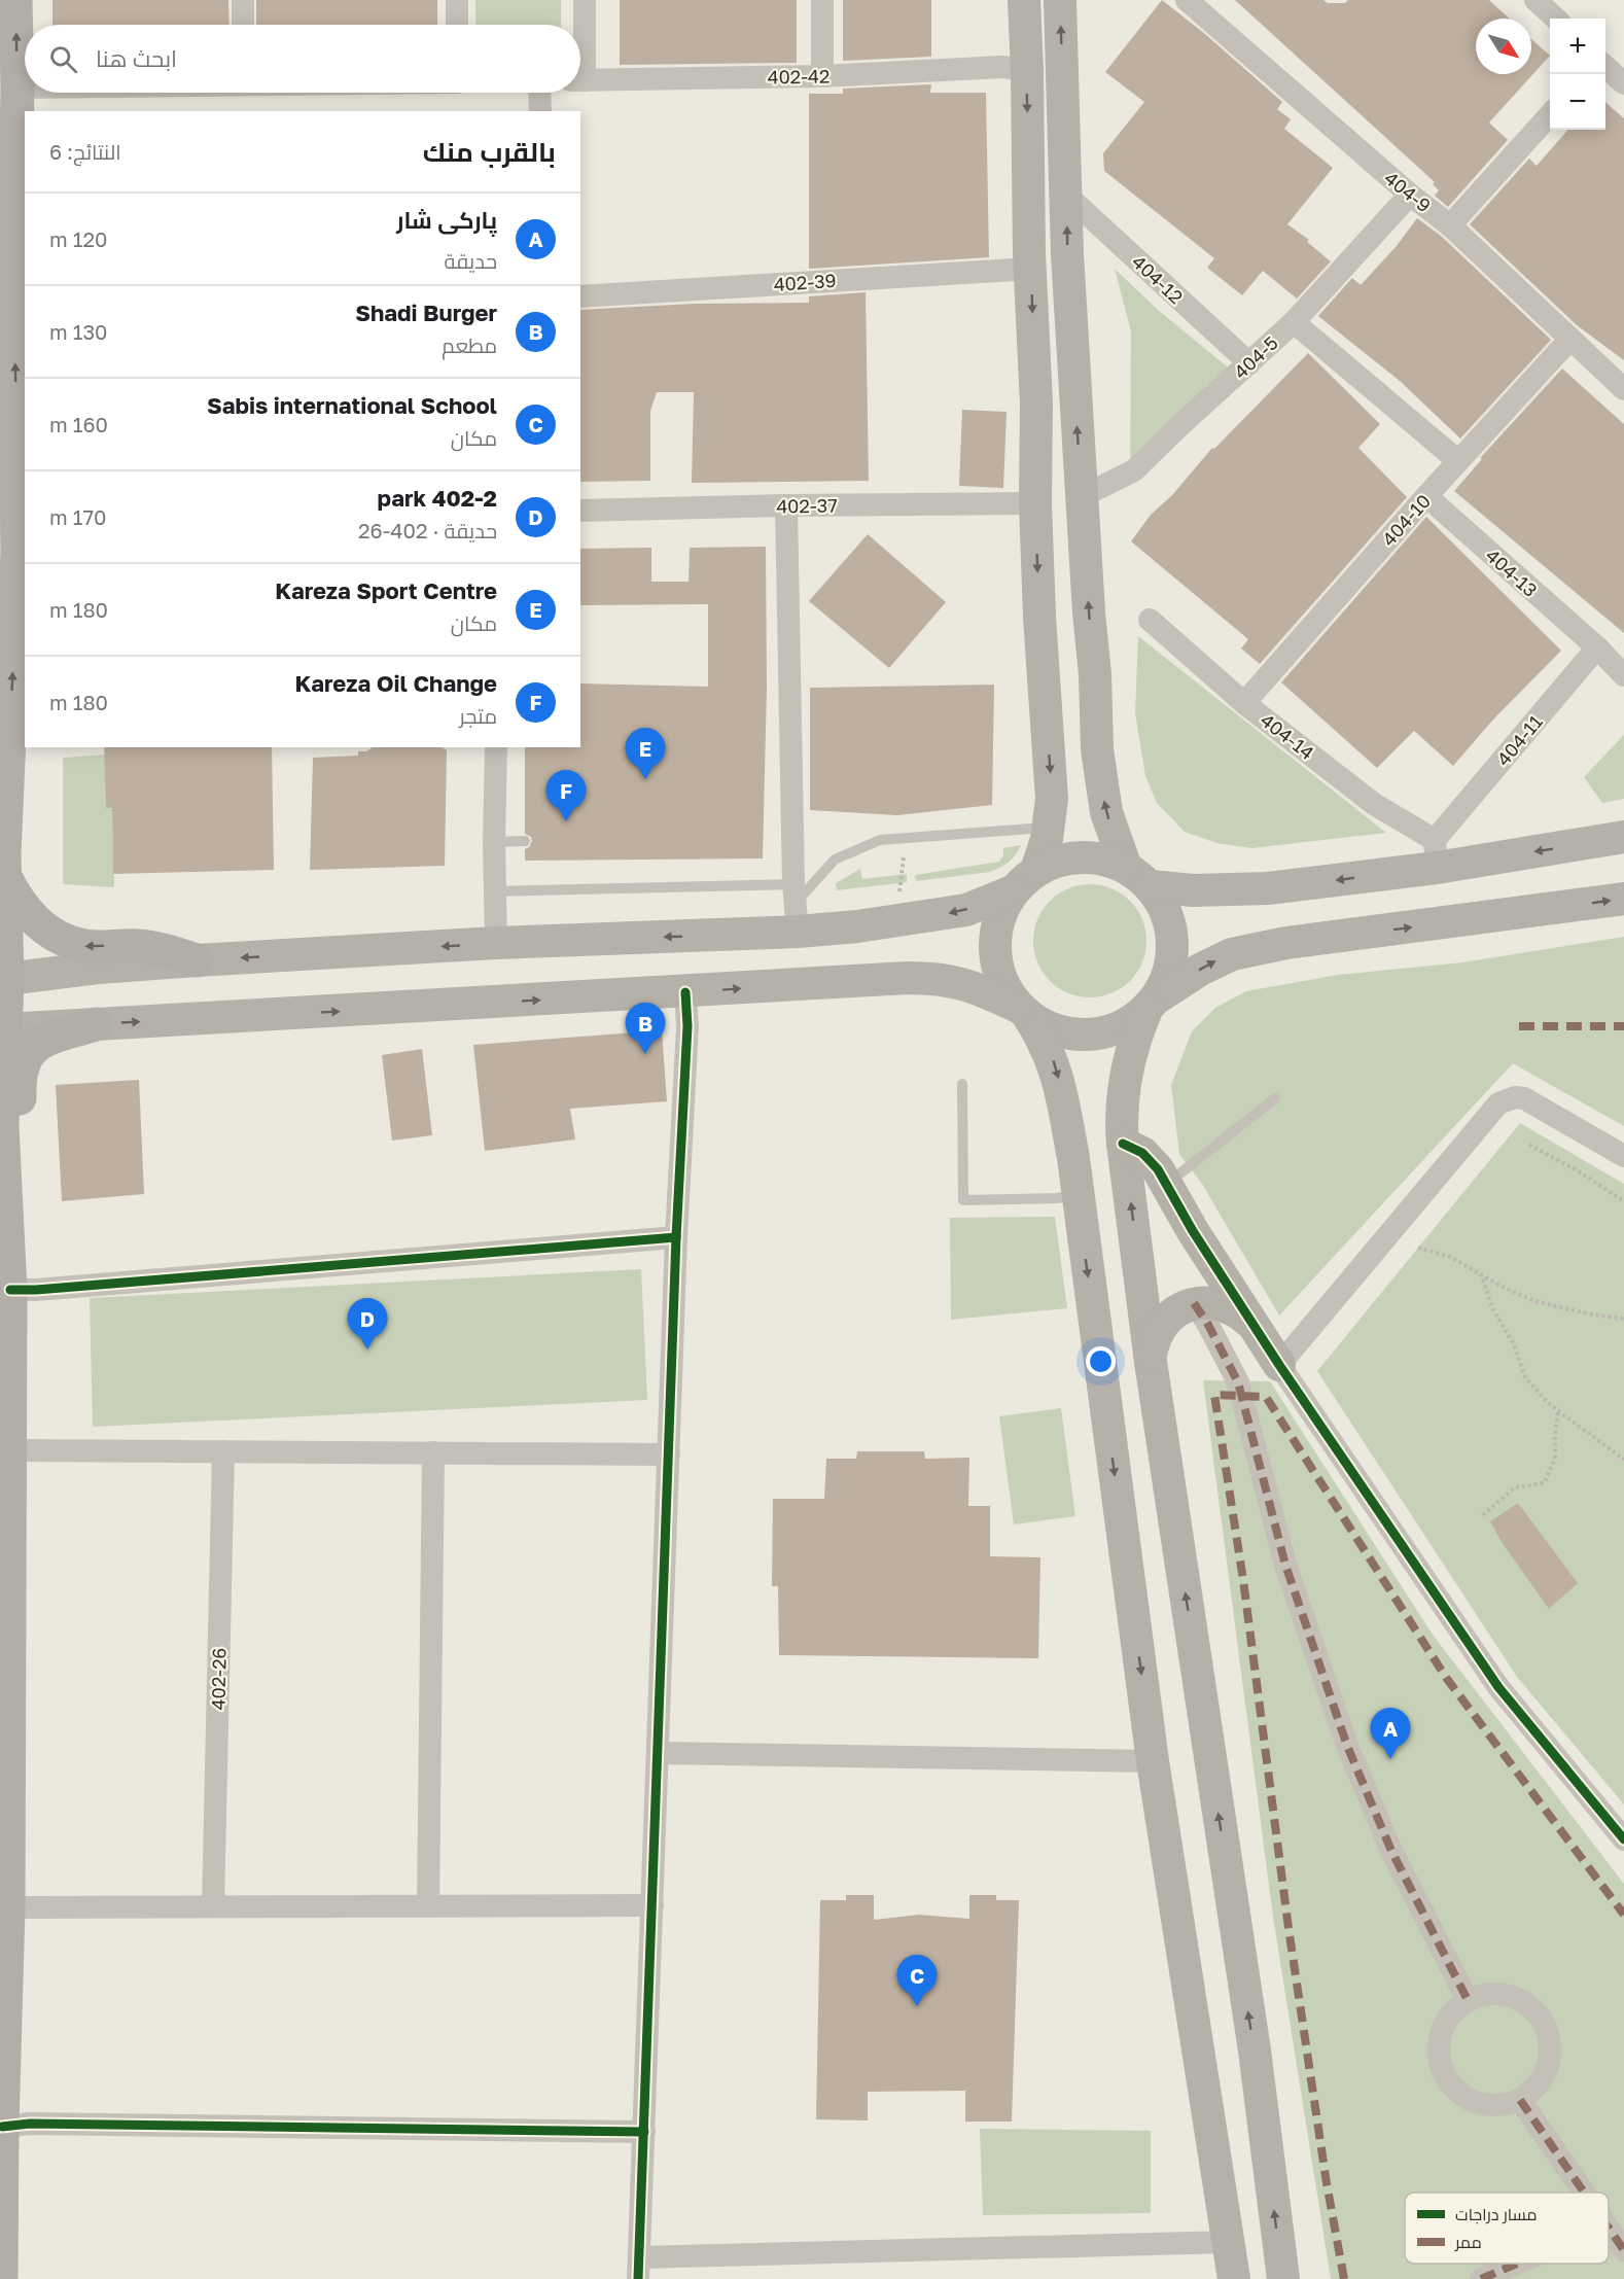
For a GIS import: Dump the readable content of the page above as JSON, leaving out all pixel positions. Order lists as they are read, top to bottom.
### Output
{
  "streets": {
    "street": [
      "402-42",
      "404-9",
      "404-12",
      "402-39",
      "404-5",
      "402-37",
      "404-10",
      "404-13",
      "404-14",
      "404-11",
      "402-26"
    ]
  },
  "crossings": [
    ["404-9", "404-5"],
    ["404-9", "404-10"],
    ["404-12", "404-5"],
    ["404-10", "404-13"],
    ["404-10", "404-14"],
    ["404-13", "404-11"],
    ["404-14", "404-11"]
  ],
  "legend": ["مسار دراجات", "ممر"],
  "north": "bottom right",
  "page": {
    "map_buttons": ["+", "−"],
    "search": "ابحث هنا",
    "heading": ["بالقرب منك", "النتائج: 6"],
    "list": [
      {
        "mark": "A",
        "name": "پارکی شار",
        "note": "حديقة",
        "value": "120 m"
      },
      {
        "mark": "B",
        "name": "Shadi Burger",
        "note": "مطعم",
        "value": "130 m"
      },
      {
        "mark": "C",
        "name": "Sabis international School",
        "note": "مكان",
        "value": "160 m"
      },
      {
        "mark": "D",
        "name": "park 402-2",
        "note": "حديقة · 402-26",
        "value": "170 m"
      },
      {
        "mark": "E",
        "name": "Kareza Sport Centre",
        "note": "مكان",
        "value": "180 m"
      },
      {
        "mark": "F",
        "name": "Kareza Oil Change",
        "note": "متجر",
        "value": "180 m"
      }
    ],
    "pins": [
      "E",
      "F",
      "B",
      "D",
      "A",
      "C"
    ]
  }
}
